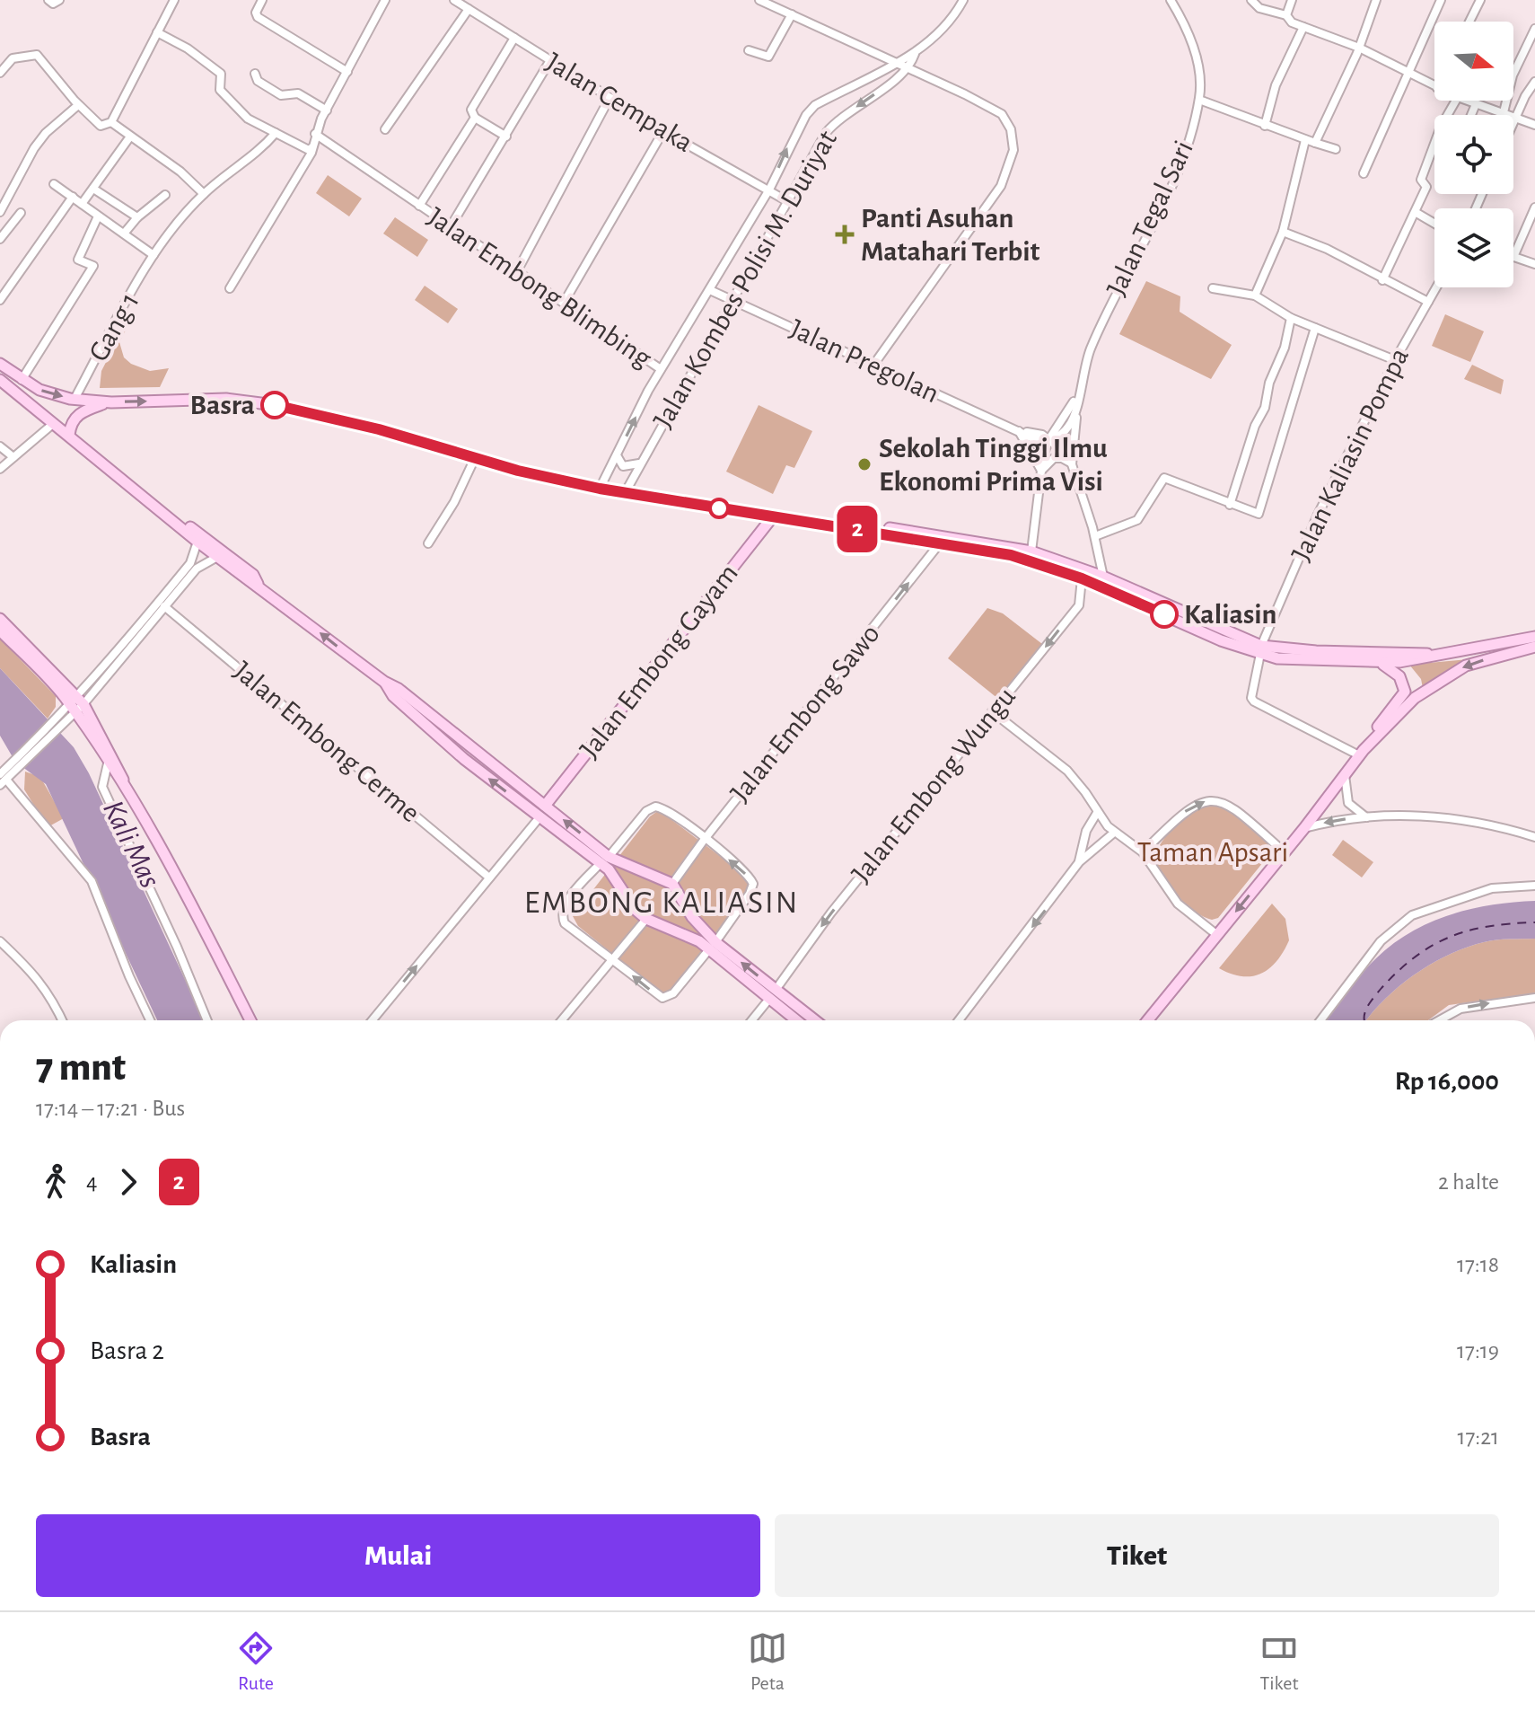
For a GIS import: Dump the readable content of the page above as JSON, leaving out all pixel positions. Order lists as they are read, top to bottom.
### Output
{
  "streets": {
    "main road": ["Jalan Embong Gayam"],
    "street": [
      "Jalan Cempaka",
      "Jalan Tegal Sari",
      "Jalan Kombes Polisi M. Duriyat",
      "Jalan Embong Blimbing",
      "Gang 1",
      "Jalan Pregolan",
      "Jalan Kaliasin Pompa",
      "Jalan Embong Sawo",
      "Jalan Embong Cerme",
      "Jalan Embong Wungu"
    ]
  },
  "crossings": [
    ["Jalan Cempaka", "Jalan Kombes Polisi M. Duriyat"],
    ["Jalan Kombes Polisi M. Duriyat", "Jalan Embong Blimbing"],
    ["Jalan Kombes Polisi M. Duriyat", "Jalan Pregolan"]
  ],
  "one_way": ["Jalan Embong Sawo", "Jalan Embong Wungu"],
  "districts": ["EMBONG KALIASIN"],
  "water": ["Kali Mas"],
  "parks": ["Taman Apsari"],
  "places": {
    "health": ["Panti Asuhan Matahari Terbit"],
    "other": ["Basra", "Sekolah Tinggi Ilmu Ekonomi Prima Visi", "Kaliasin"]
  },
  "lines": ["bus line 2"],
  "north": "right",
  "page": {
    "on_map": "2",
    "heading": ["7 mnt", "17:14 – 17:21 · Bus", "Rp 16,000"],
    "legs": ["4", "2", "2 halte"],
    "list": [
      {
        "name": "Kaliasin",
        "value": "17:18"
      },
      {
        "name": "Basra 2",
        "value": "17:19"
      },
      {
        "name": "Basra",
        "value": "17:21"
      }
    ],
    "buttons": ["Mulai", "Tiket"],
    "tabs": ["Rute", "Peta", "Tiket"]
  }
}
